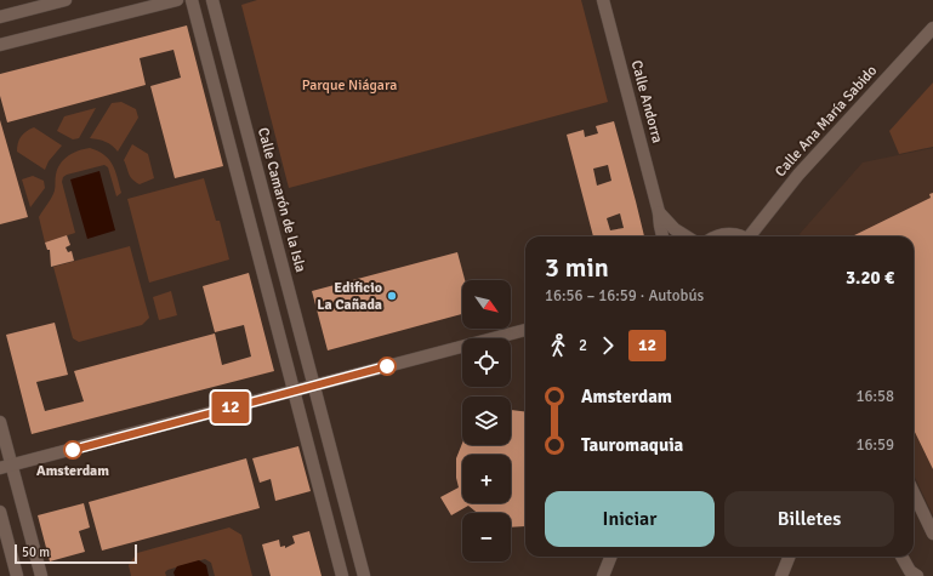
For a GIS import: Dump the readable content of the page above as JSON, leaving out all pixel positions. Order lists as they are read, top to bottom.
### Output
{
  "streets": {
    "street": ["Calle Andorra", "Calle Ana María Sabido", "Calle Camarón de la Isla"]
  },
  "parks": ["Parque Niágara"],
  "places": ["Edificio La Cañada", "Amsterdam"],
  "lines": ["bus line 12"],
  "scale_bar": "50 m",
  "north": "bottom right",
  "page": {
    "on_map": "12",
    "heading": ["3 min", "16:56 – 16:59 · Autobús", "3.20 €"],
    "map_buttons": ["+", "−"],
    "legs": ["2", "12"],
    "list": [
      {
        "name": "Amsterdam",
        "value": "16:58"
      },
      {
        "name": "Tauromaquia",
        "value": "16:59"
      }
    ],
    "buttons": ["Iniciar", "Billetes"],
    "scale": "50 m"
  }
}
